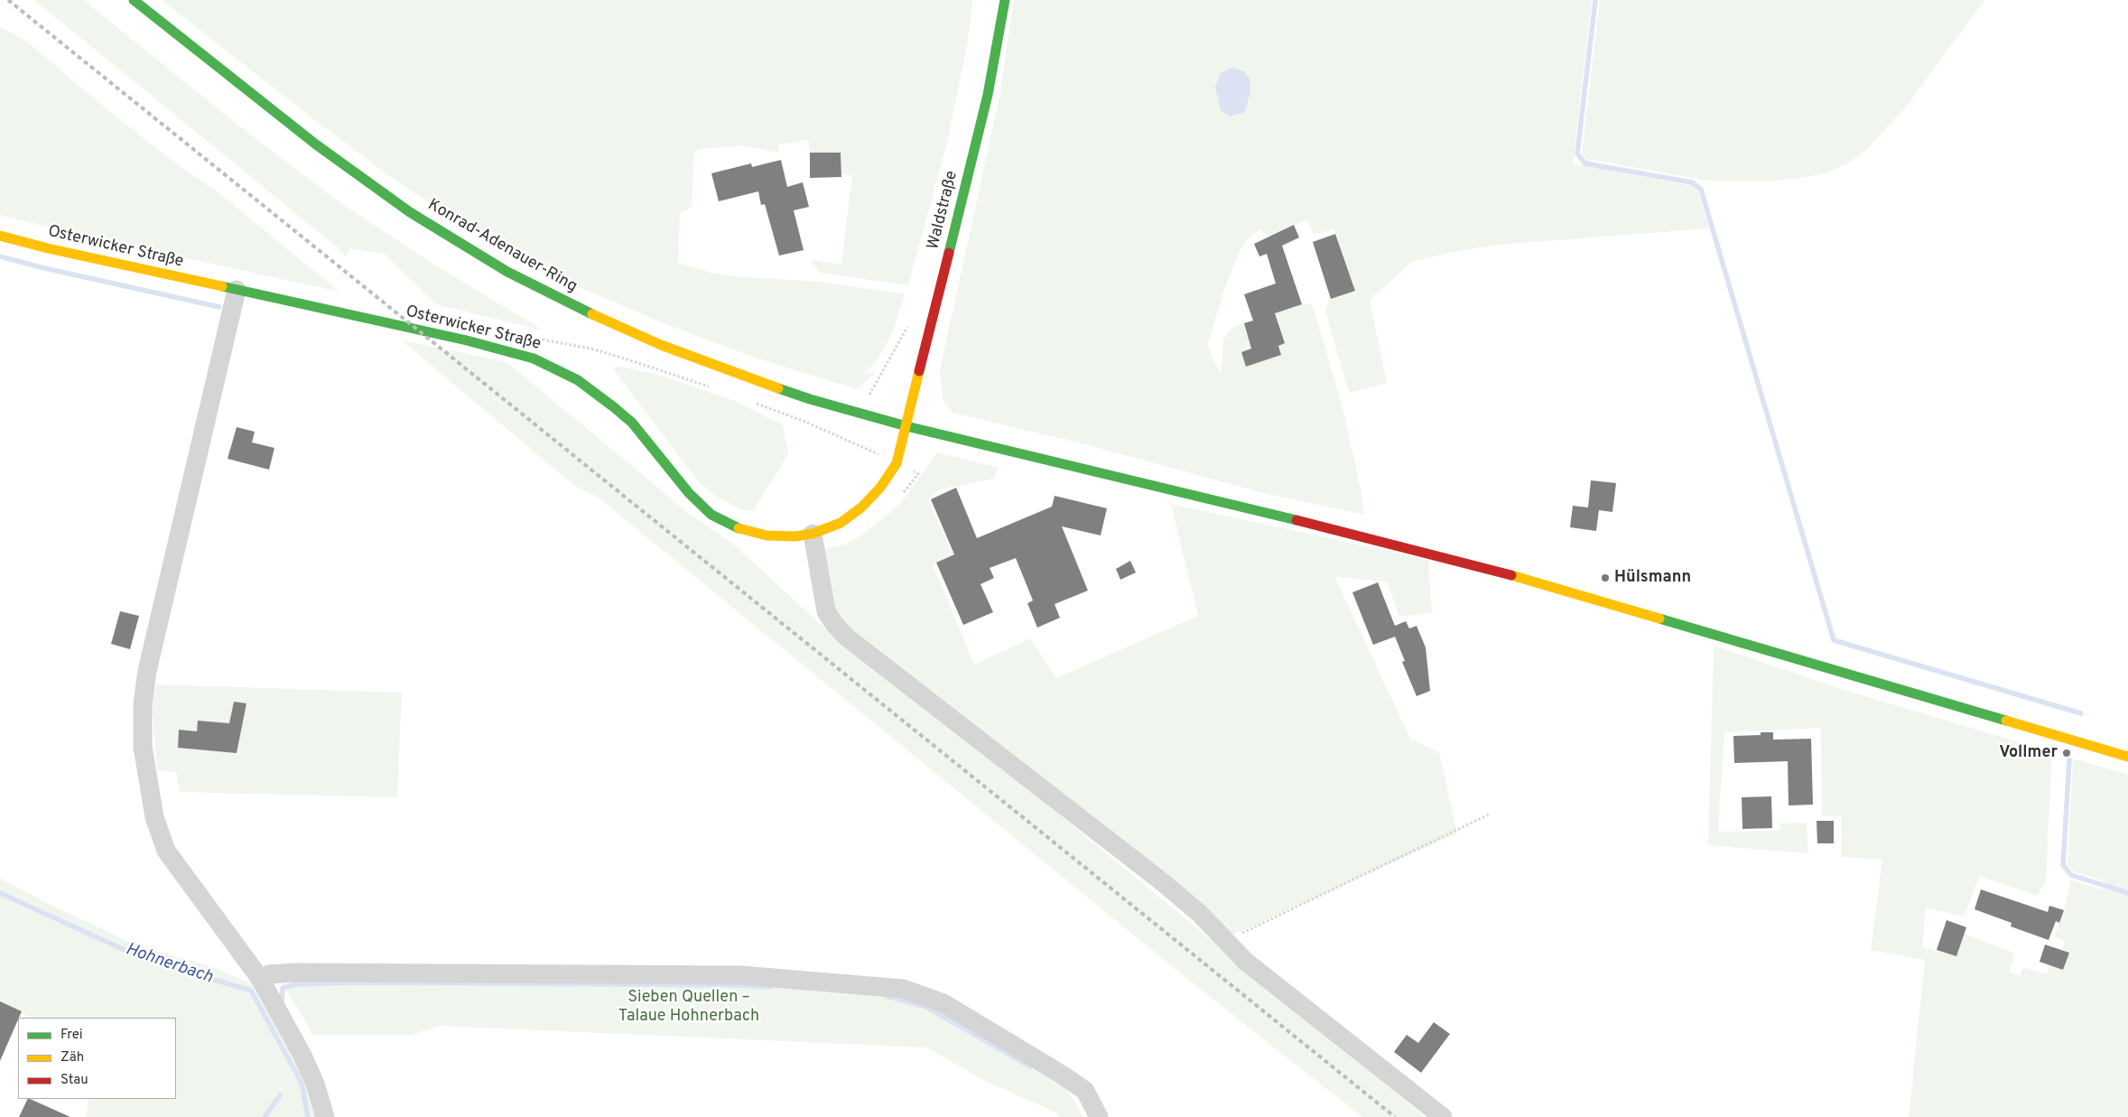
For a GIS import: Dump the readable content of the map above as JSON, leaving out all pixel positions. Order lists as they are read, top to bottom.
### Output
{
  "streets": {
    "main road": ["Waldstraße", "Konrad-Adenauer-Ring", "Osterwicker Straße"]
  },
  "crossings": [
    ["Waldstraße", "Konrad-Adenauer-Ring"],
    ["Waldstraße", "Osterwicker Straße"],
    ["Konrad-Adenauer-Ring", "Osterwicker Straße"]
  ],
  "water": ["Hohnerbach"],
  "parks": ["Sieben Quellen – Talaue Hohnerbach"],
  "places": ["Hülsmann", "Vollmer"],
  "legend": ["Frei", "Zäh", "Stau"]
}
